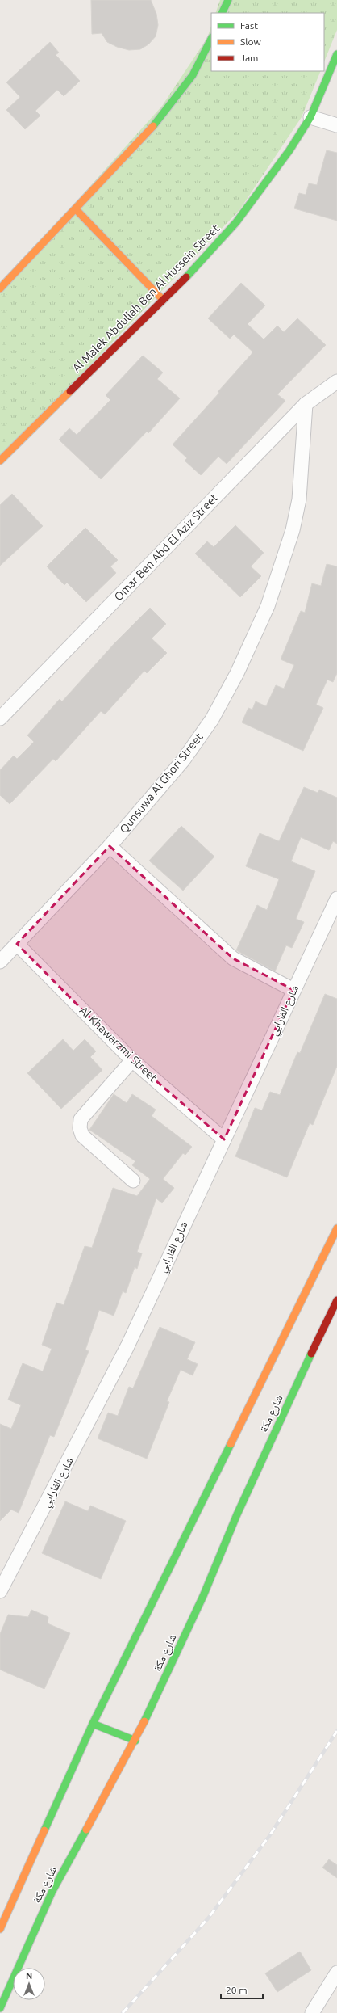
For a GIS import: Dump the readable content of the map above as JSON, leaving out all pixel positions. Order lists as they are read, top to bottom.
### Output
{
  "streets": {
    "main road": ["Al Malek Abdullah Ben Al Hussein Street", "شارع مكة"],
    "street": [
      "Omar Ben Abd El Aziz Street",
      "Qunsuwa Al Ghori Street",
      "شارع الفارابي",
      "Al Khawarzmi Street"
    ]
  },
  "crossings": [
    ["Omar Ben Abd El Aziz Street", "Qunsuwa Al Ghori Street"],
    ["Qunsuwa Al Ghori Street", "Al Khawarzmi Street"],
    ["شارع الفارابي", "Al Khawarzmi Street"]
  ],
  "legend": ["Fast", "Slow", "Jam"],
  "scale_bar": "20 m",
  "north": "top"
}
